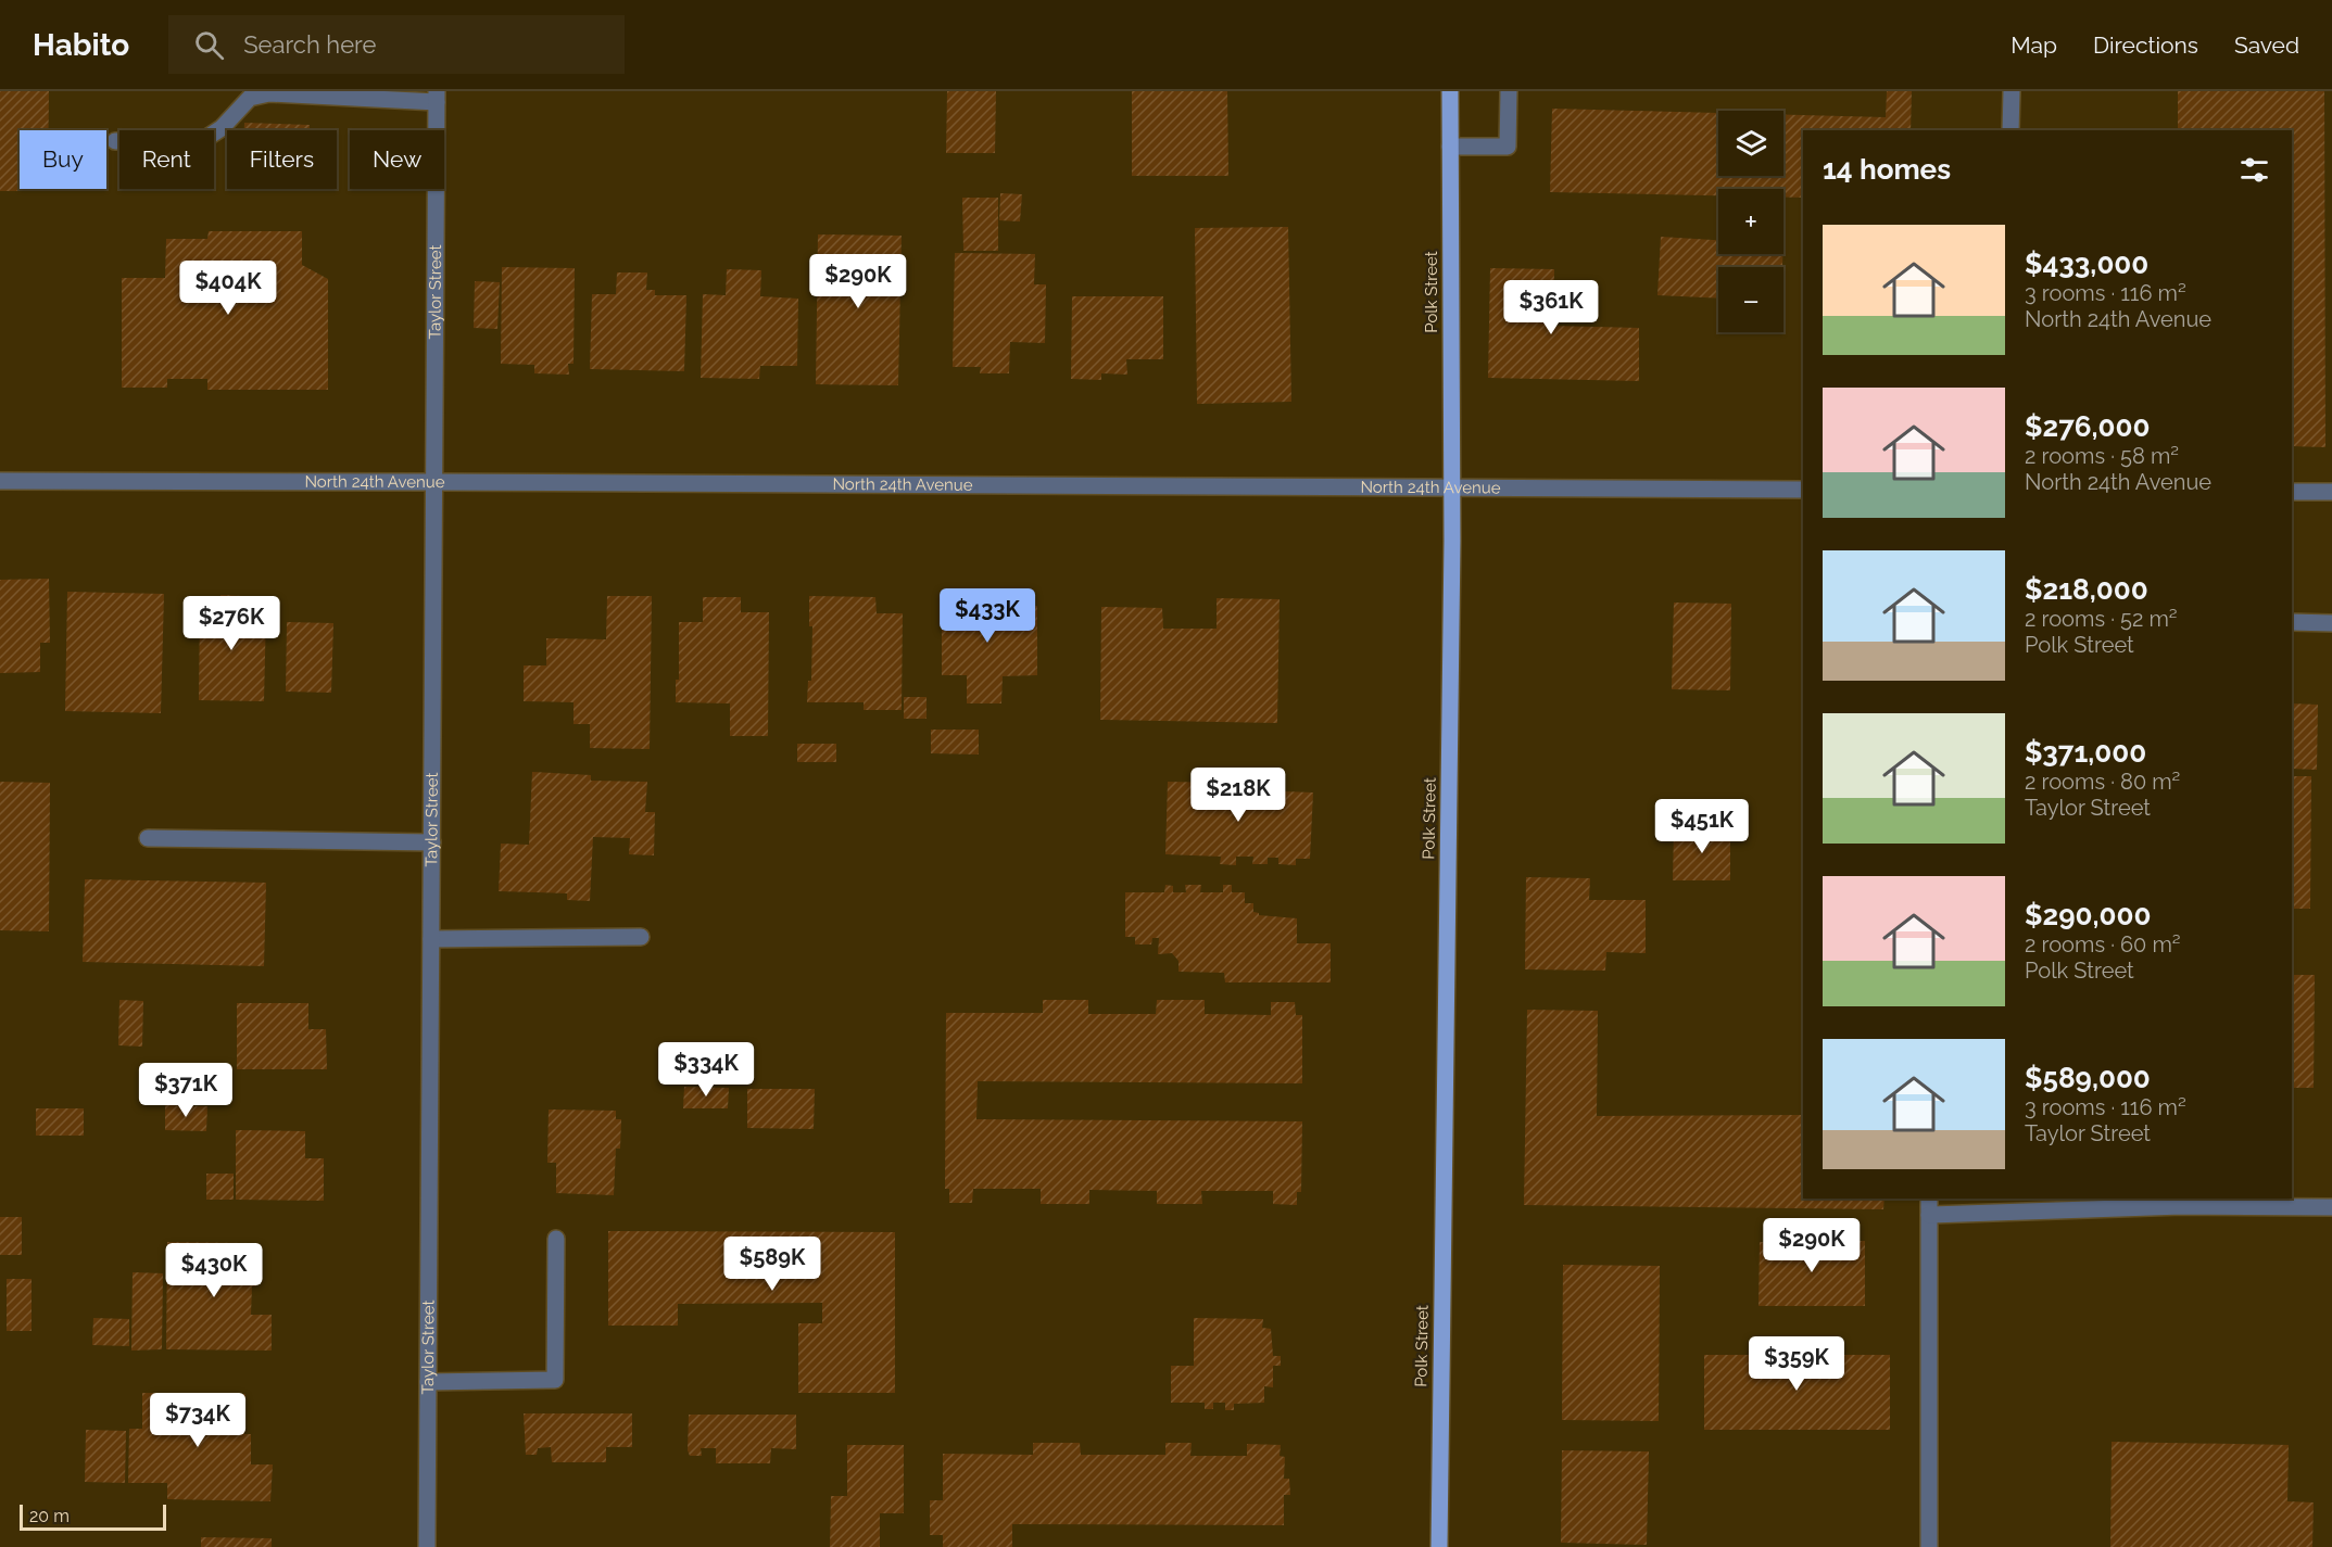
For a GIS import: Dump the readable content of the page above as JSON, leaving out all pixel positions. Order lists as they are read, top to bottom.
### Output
{
  "streets": {
    "main road": ["Polk Street"],
    "street": ["Taylor Street", "North 24th Avenue"]
  },
  "crossings": [
    ["Taylor Street", "North 24th Avenue"],
    ["Polk Street", "North 24th Avenue"]
  ],
  "scale_bar": "20 m",
  "page": {
    "header": "Habito",
    "search": "Search here",
    "nav": ["Map", "Directions", "Saved"],
    "map_buttons": ["+", "−"],
    "chip": [
      "Buy",
      "Rent",
      "Filters",
      "New"
    ],
    "heading": "14 homes",
    "list": [
      {
        "name": "$433,000",
        "note": "3 rooms · 116 m² · North 24th Avenue"
      },
      {
        "name": "$276,000",
        "note": "2 rooms · 58 m² · North 24th Avenue"
      },
      {
        "name": "$218,000",
        "note": "2 rooms · 52 m² · Polk Street"
      },
      {
        "name": "$371,000",
        "note": "2 rooms · 80 m² · Taylor Street"
      },
      {
        "name": "$290,000",
        "note": "2 rooms · 60 m² · Polk Street"
      },
      {
        "name": "$589,000",
        "note": "3 rooms · 116 m² · Taylor Street"
      }
    ],
    "price": [
      "$290K",
      "$404K",
      "$361K",
      "$433K",
      "$276K",
      "$218K",
      "$451K",
      "$334K",
      "$371K",
      "$290K",
      "$589K",
      "$430K",
      "$359K",
      "$734K"
    ],
    "scale": "20 m"
  }
}
